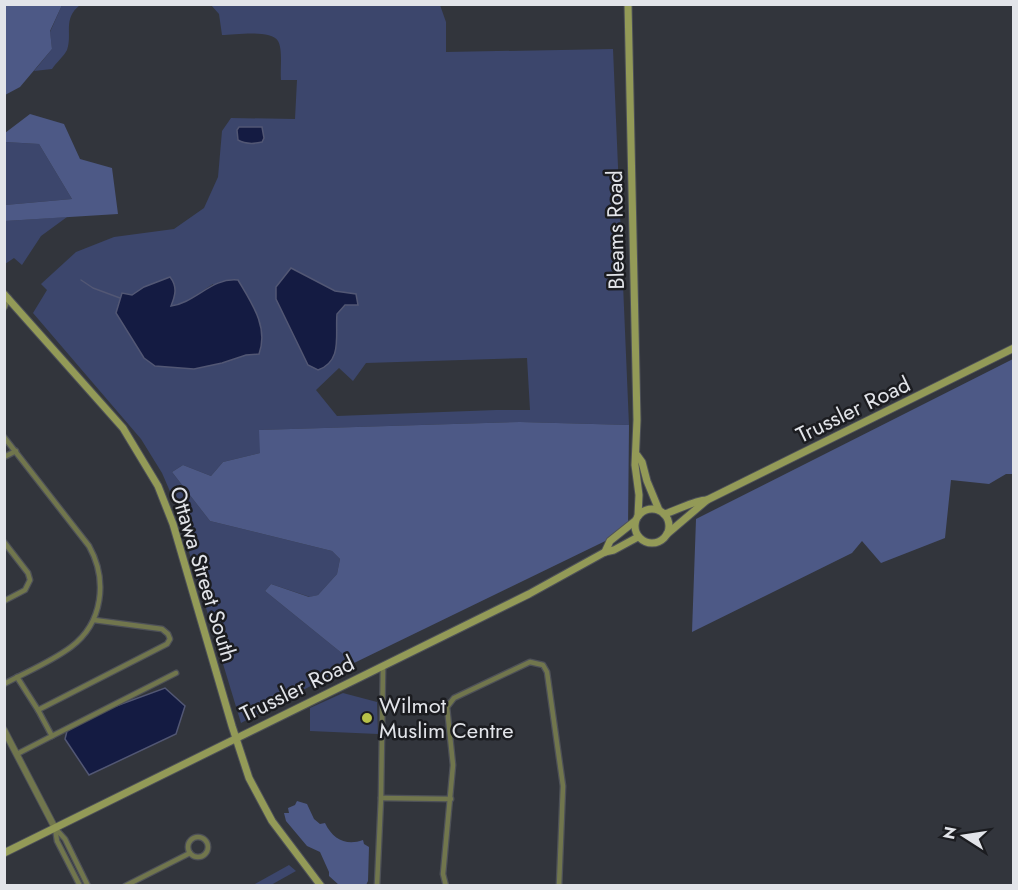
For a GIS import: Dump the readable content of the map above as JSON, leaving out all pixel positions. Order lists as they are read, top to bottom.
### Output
{
  "streets": {
    "main road": ["Bleams Road", "Trussler Road", "Ottawa Street South"]
  },
  "crossings": [
    ["Bleams Road", "Trussler Road"],
    ["Trussler Road", "Ottawa Street South"]
  ],
  "places": ["Wilmot Muslim Centre"],
  "north": "left"
}
